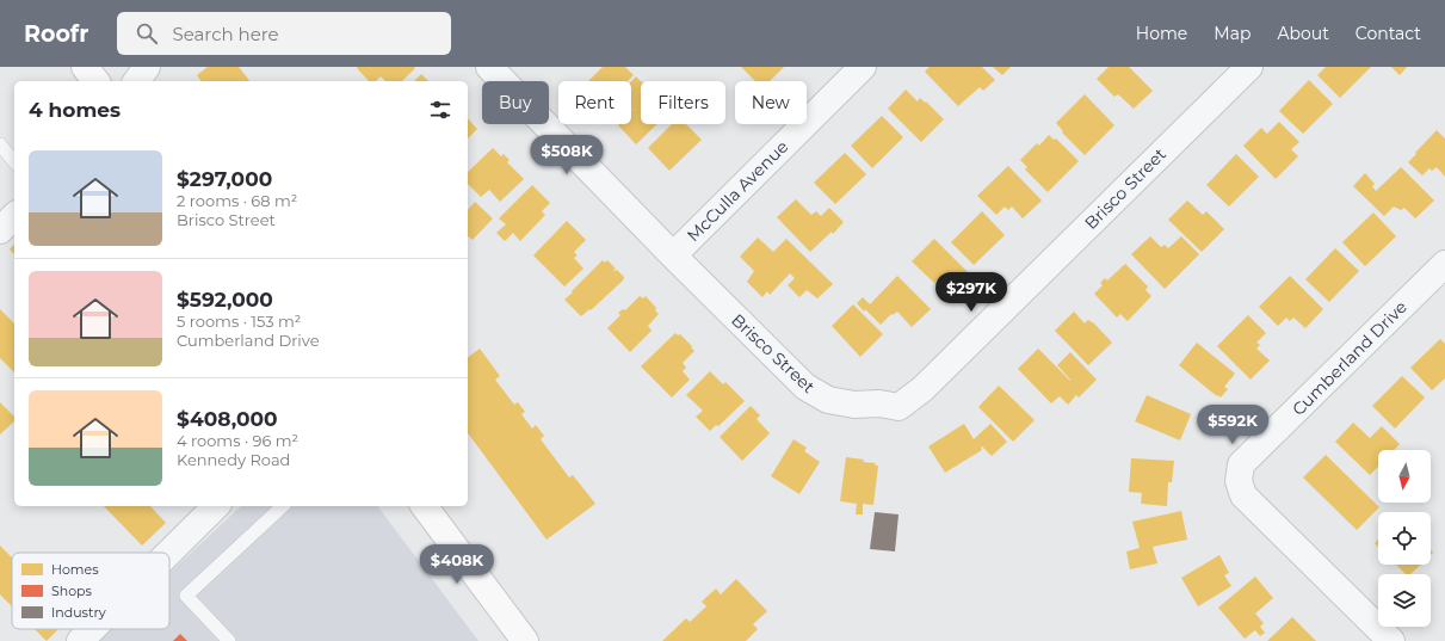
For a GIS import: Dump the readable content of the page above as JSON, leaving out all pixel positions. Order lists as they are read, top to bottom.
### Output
{
  "streets": {
    "street": ["Brisco Street", "McCulla Avenue", "Cumberland Drive"]
  },
  "crossings": [
    ["Brisco Street", "McCulla Avenue"]
  ],
  "legend": ["Homes", "Shops", "Industry"],
  "north": "bottom",
  "page": {
    "header": "Roofr",
    "search": "Search here",
    "nav": [
      "Home",
      "Map",
      "About",
      "Contact"
    ],
    "chip": [
      "Buy",
      "Rent",
      "Filters",
      "New"
    ],
    "heading": "4 homes",
    "price": [
      "$508K",
      "$297K",
      "$592K",
      "$408K"
    ],
    "list": [
      {
        "name": "$297,000",
        "note": "2 rooms · 68 m² · Brisco Street"
      },
      {
        "name": "$592,000",
        "note": "5 rooms · 153 m² · Cumberland Drive"
      },
      {
        "name": "$408,000",
        "note": "4 rooms · 96 m² · Kennedy Road"
      }
    ]
  }
}
